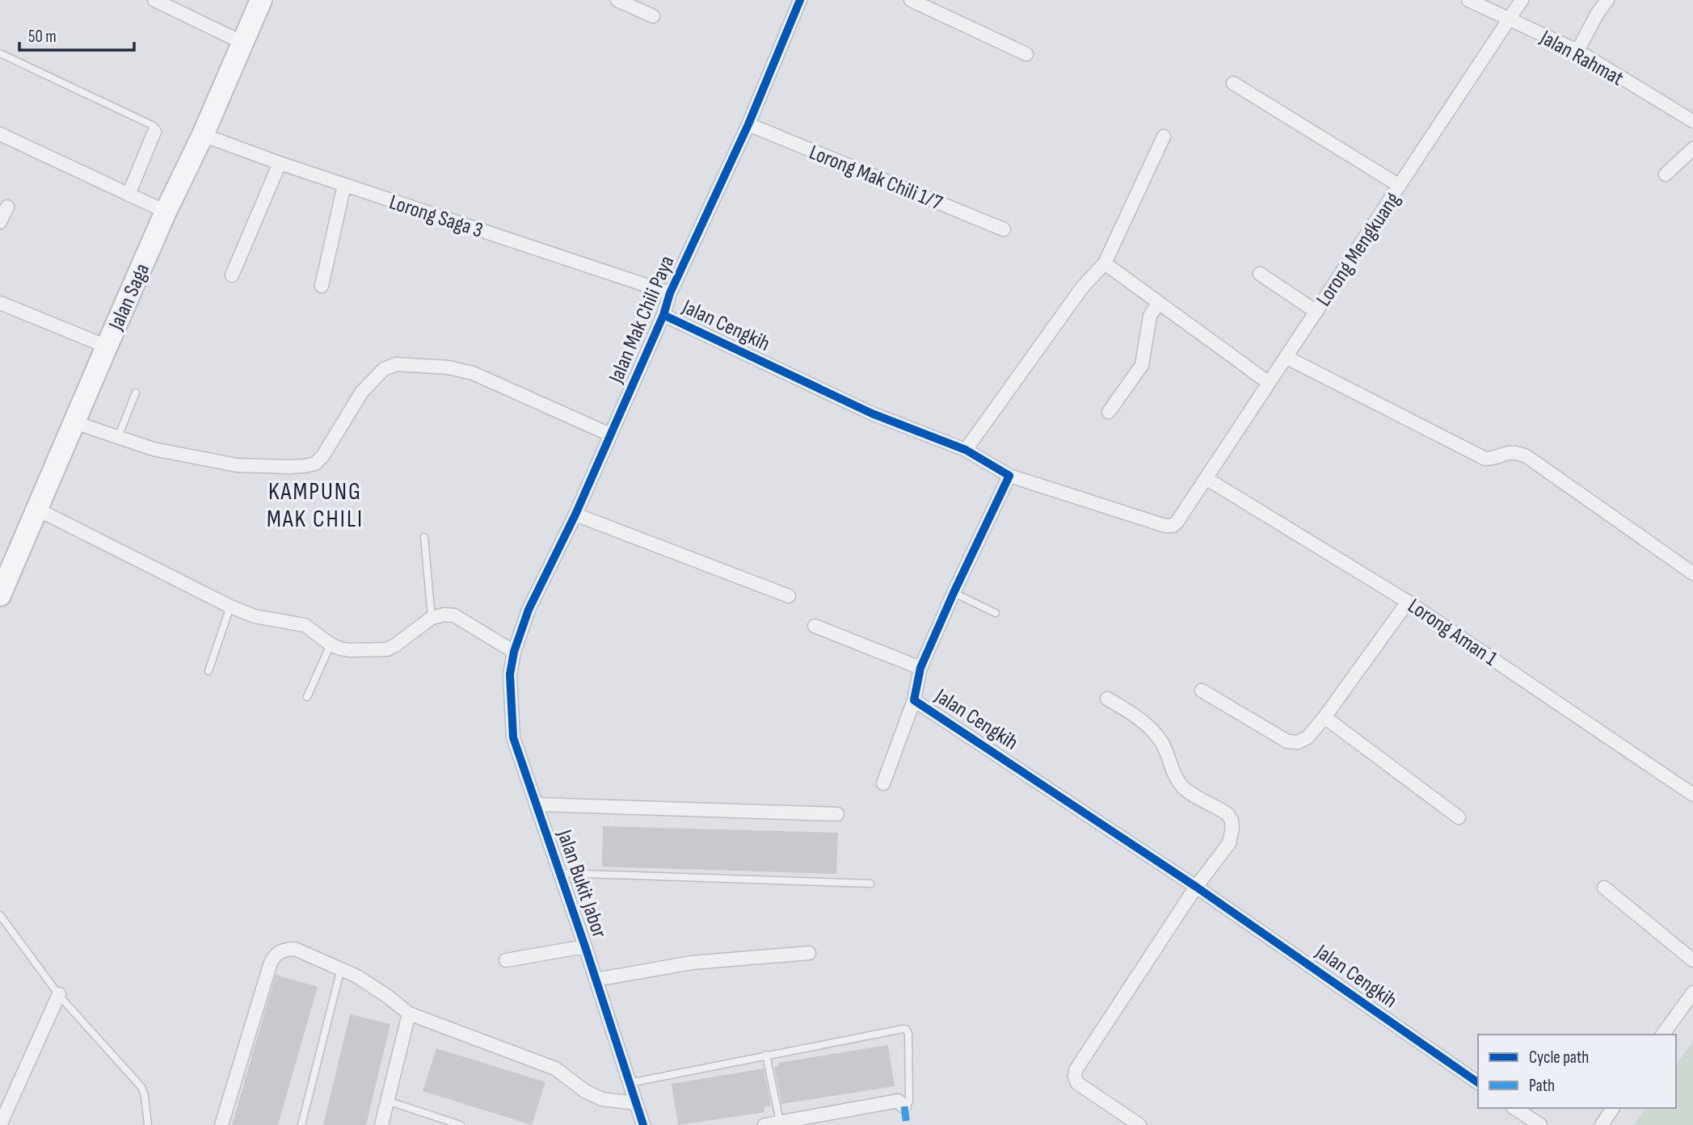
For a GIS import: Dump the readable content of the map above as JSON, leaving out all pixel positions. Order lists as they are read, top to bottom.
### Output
{
  "streets": {
    "main road": ["Jalan Saga"],
    "street": [
      "Jalan Rahmat",
      "Lorong Mak Chili 1/7",
      "Lorong Saga 3",
      "Lorong Mengkuang",
      "Jalan Mak Chili Paya",
      "Jalan Cengkih",
      "Lorong Aman 1",
      "Jalan Bukit Jabor"
    ]
  },
  "crossings": [
    ["Jalan Rahmat", "Lorong Mengkuang"],
    ["Lorong Mak Chili 1/7", "Jalan Mak Chili Paya"],
    ["Lorong Saga 3", "Jalan Saga"],
    ["Lorong Saga 3", "Jalan Mak Chili Paya"],
    ["Lorong Mengkuang", "Jalan Cengkih"],
    ["Lorong Mengkuang", "Lorong Aman 1"],
    ["Jalan Mak Chili Paya", "Jalan Cengkih"],
    ["Jalan Mak Chili Paya", "Jalan Bukit Jabor"]
  ],
  "districts": ["KAMPUNG MAK CHILI"],
  "legend": ["Cycle path", "Path"],
  "scale_bar": "50 m"
}
